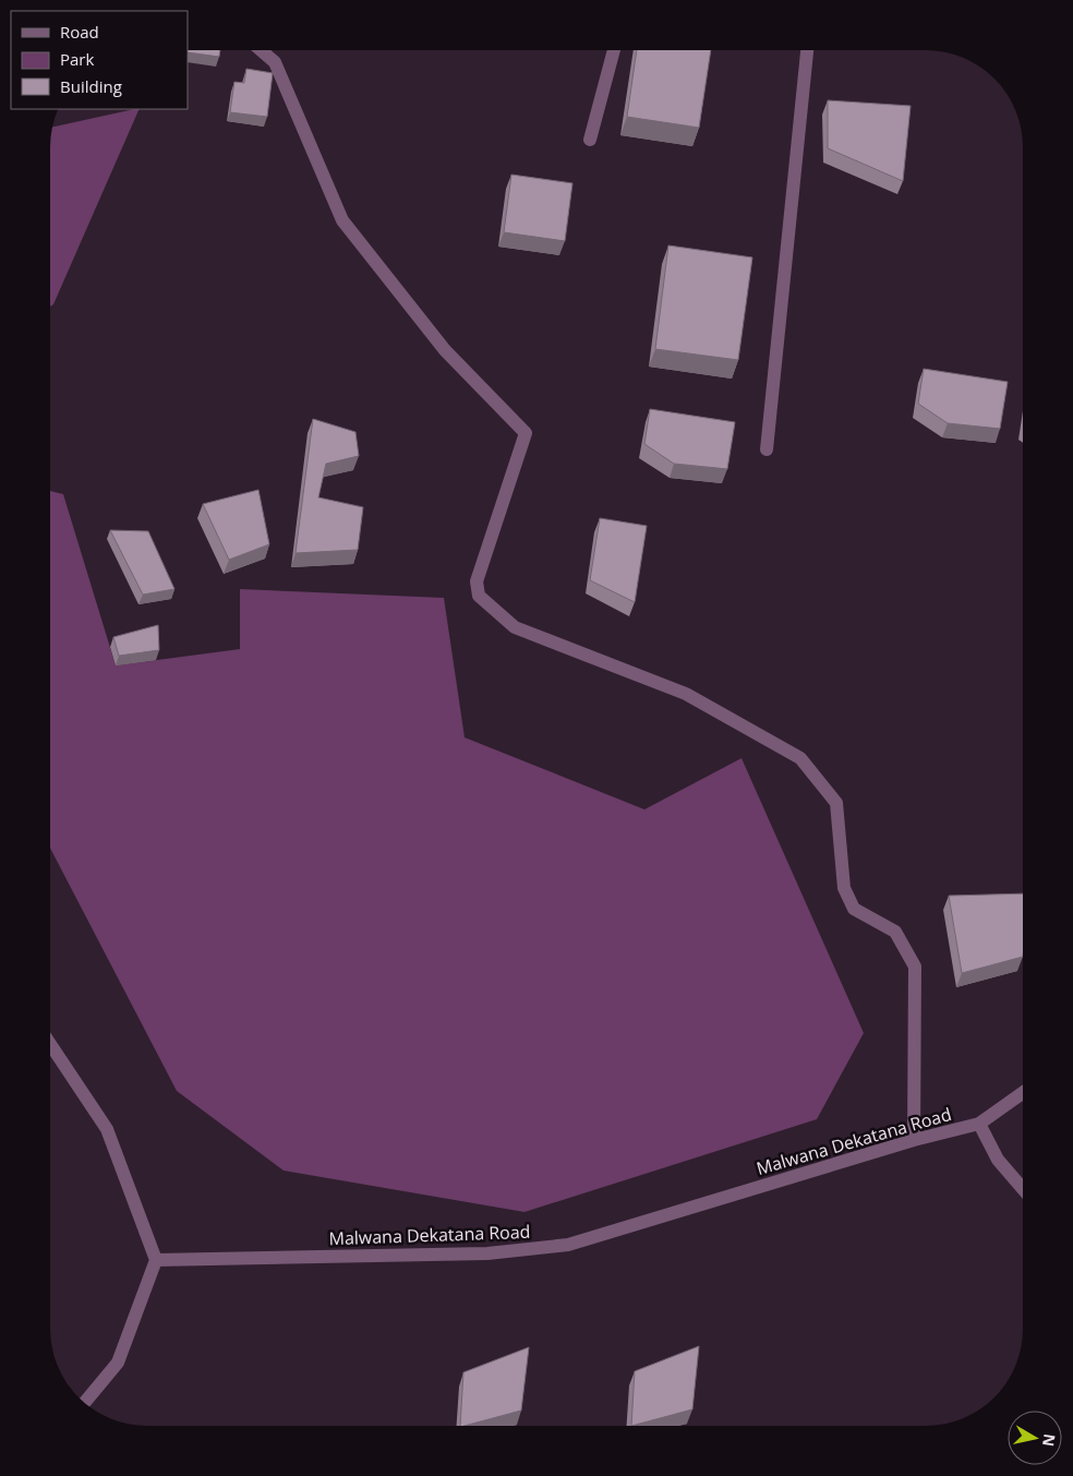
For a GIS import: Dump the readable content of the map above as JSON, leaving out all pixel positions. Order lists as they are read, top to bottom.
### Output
{
  "streets": {
    "street": ["Malwana Dekatana Road"]
  },
  "legend": ["Road", "Park", "Building"],
  "north": "right"
}
